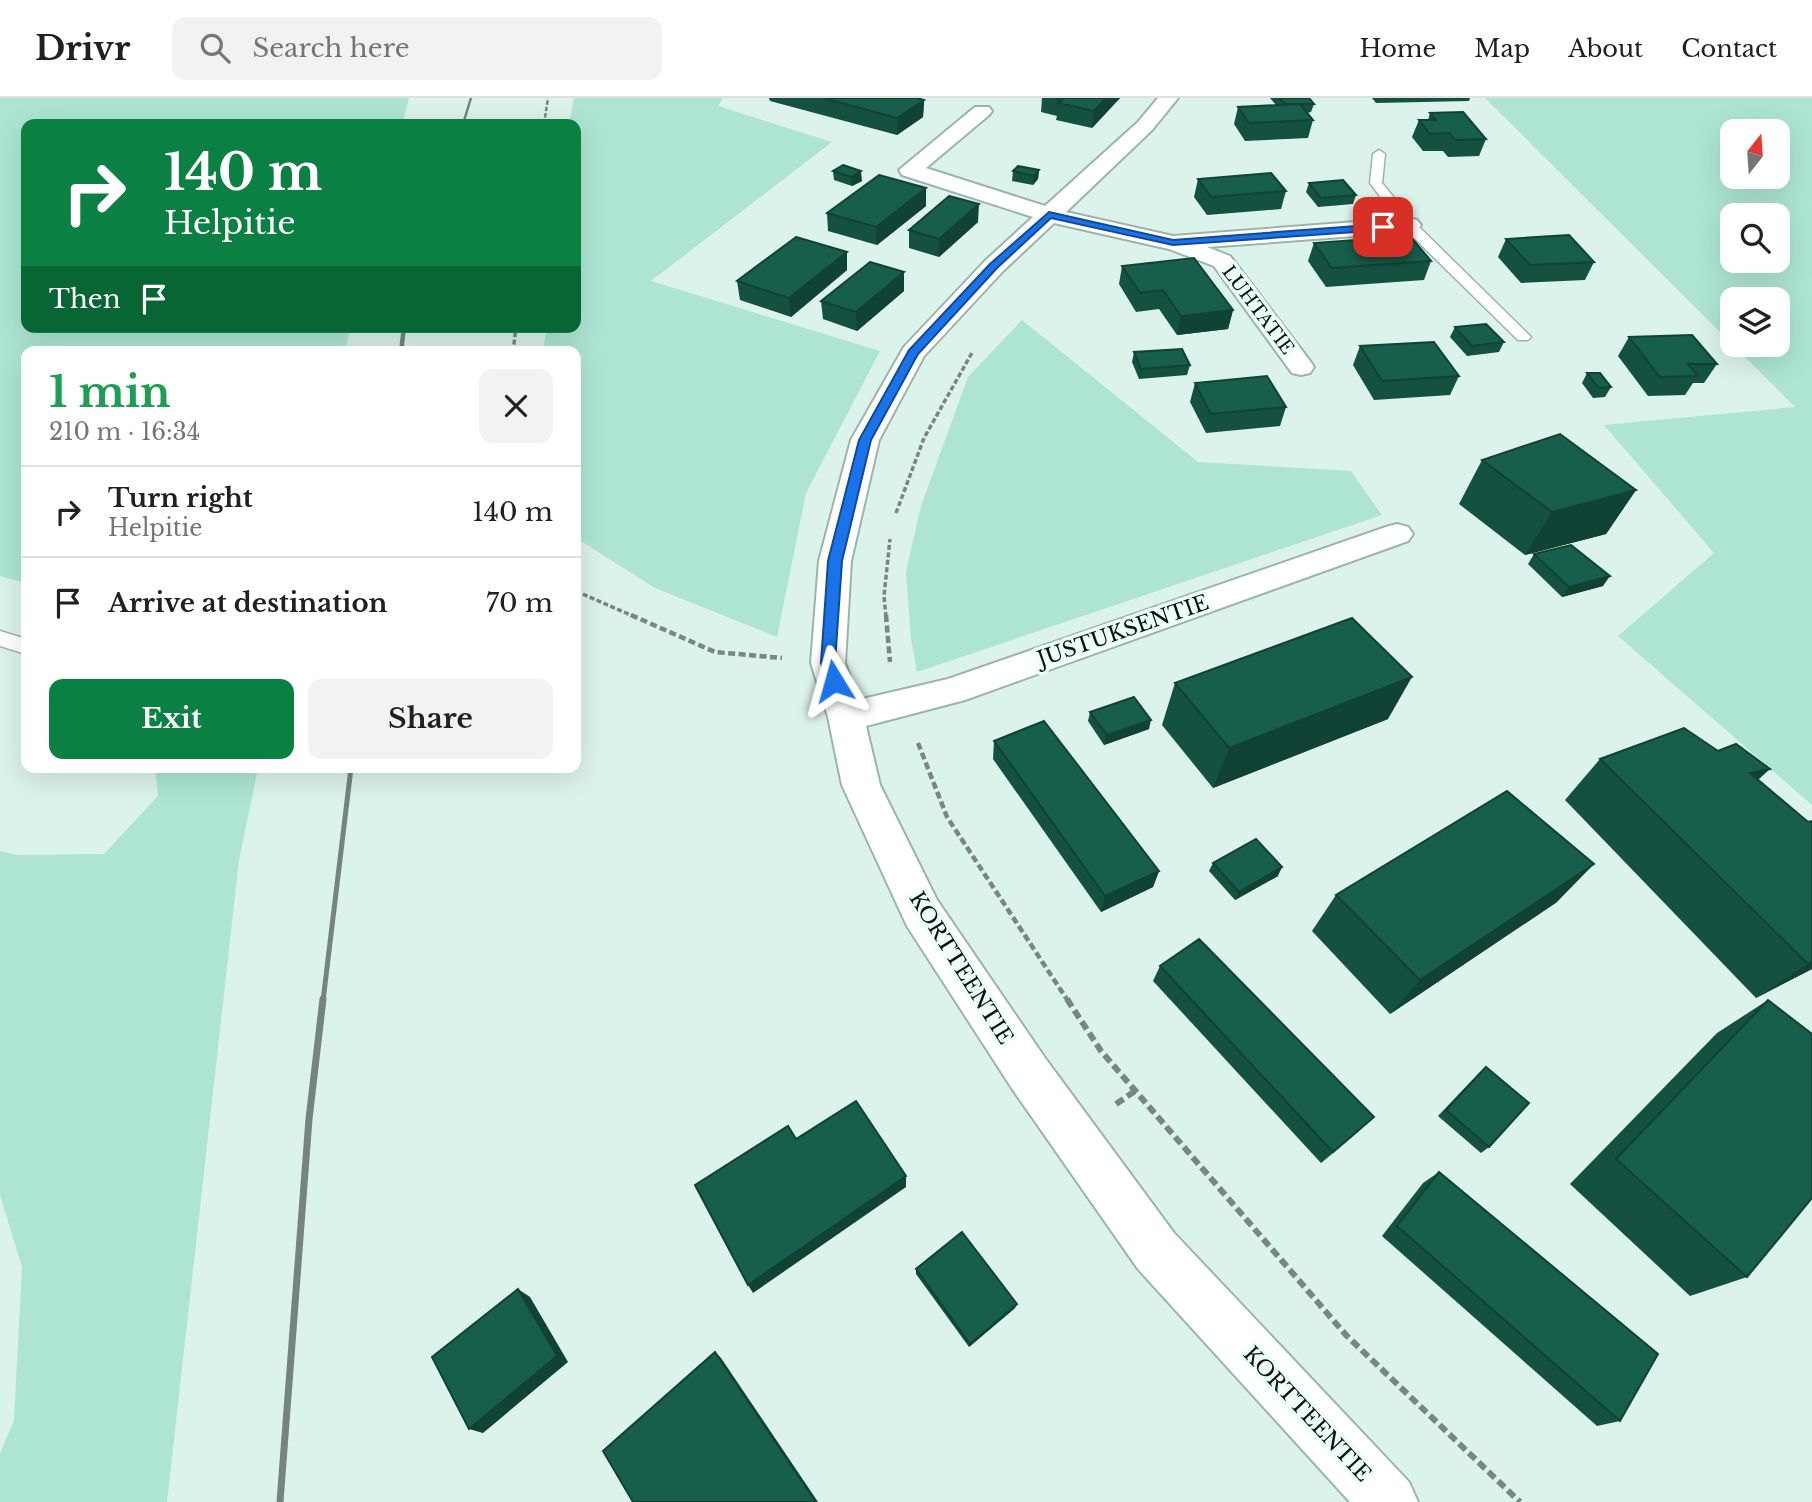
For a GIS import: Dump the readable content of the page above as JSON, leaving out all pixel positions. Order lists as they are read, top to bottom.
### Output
{
  "streets": {
    "street": ["LUHTATIE", "JUSTUKSENTIE", "KORTTEENTIE"]
  },
  "crossings": [
    ["JUSTUKSENTIE", "KORTTEENTIE"]
  ],
  "north": "top",
  "page": {
    "header": "Drivr",
    "search": "Search here",
    "nav": [
      "Home",
      "Map",
      "About",
      "Contact"
    ],
    "turn": ["140 m", "Helpitie"],
    "then": "Then",
    "heading": ["1 min", "210 m · 16:34"],
    "list": [
      {
        "name": "Turn right",
        "note": "Helpitie",
        "value": "140 m"
      },
      {
        "name": "Arrive at destination",
        "value": "70 m"
      }
    ],
    "buttons": ["Exit", "Share"]
  }
}
